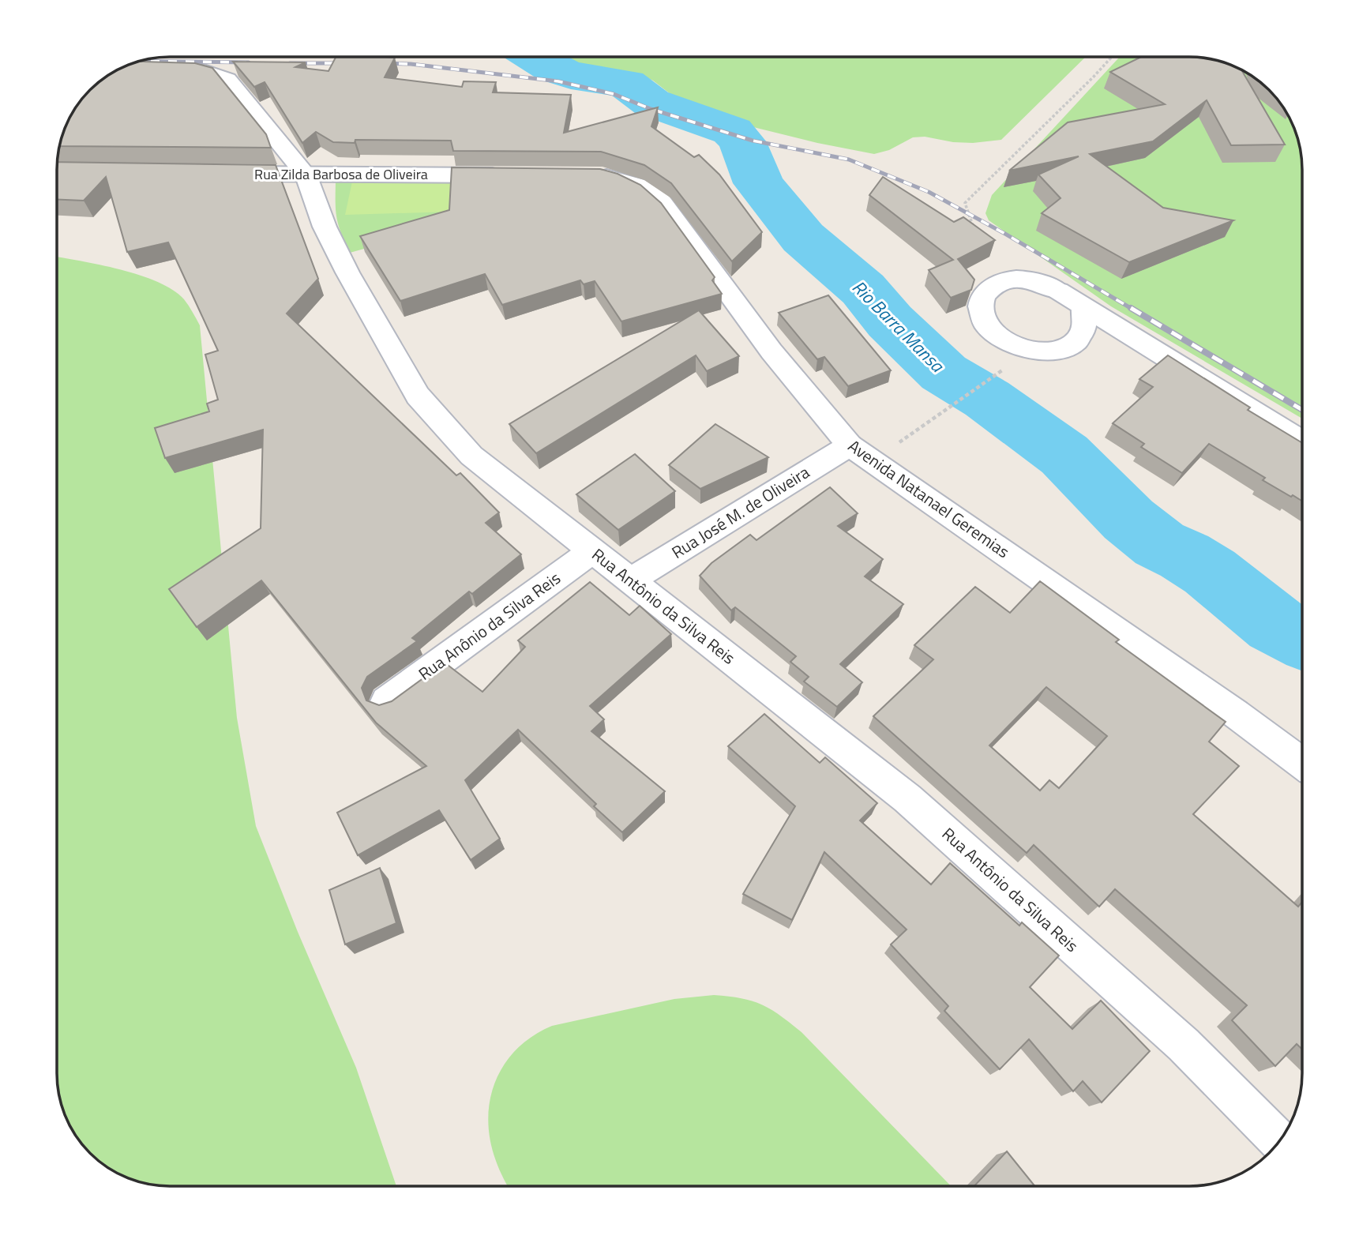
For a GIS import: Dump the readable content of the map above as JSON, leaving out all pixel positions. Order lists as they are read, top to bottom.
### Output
{
  "streets": {
    "street": [
      "Rua Zilda Barbosa de Oliveira",
      "Avenida Natanael Geremias",
      "Rua José M. de Oliveira",
      "Rua Antônio da Silva Reis",
      "Rua Anônio da Silva Reis"
    ]
  },
  "crossings": [
    ["Rua Zilda Barbosa de Oliveira", "Rua Antônio da Silva Reis"],
    ["Avenida Natanael Geremias", "Rua José M. de Oliveira"],
    ["Rua José M. de Oliveira", "Rua Antônio da Silva Reis"],
    ["Rua Antônio da Silva Reis", "Rua Anônio da Silva Reis"]
  ],
  "water": ["Rio Barra Mansa"]
}
